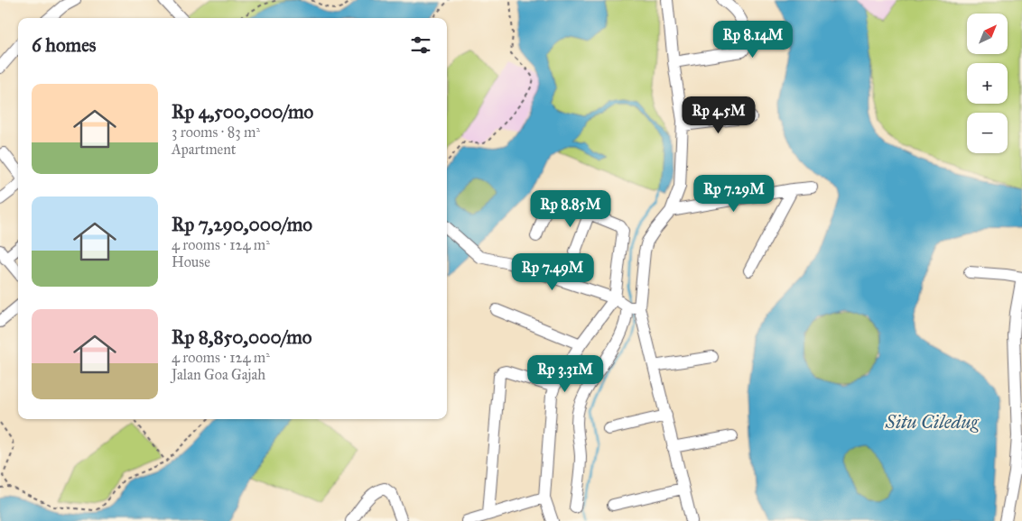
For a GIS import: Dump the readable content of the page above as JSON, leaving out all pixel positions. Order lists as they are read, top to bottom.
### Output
{
  "water": ["Situ Ciledug"],
  "north": "top right",
  "page": {
    "map_buttons": ["+", "−"],
    "heading": "6 homes",
    "price": [
      "Rp 8.14M",
      "Rp 4.5M",
      "Rp 7.29M",
      "Rp 8.85M",
      "Rp 7.49M",
      "Rp 3.31M"
    ],
    "list": [
      {
        "name": "Rp 4,500,000/mo",
        "note": "3 rooms · 83 m² · Apartment"
      },
      {
        "name": "Rp 7,290,000/mo",
        "note": "4 rooms · 124 m² · House"
      },
      {
        "name": "Rp 8,850,000/mo",
        "note": "4 rooms · 124 m² · Jalan Goa Gajah"
      }
    ]
  }
}
